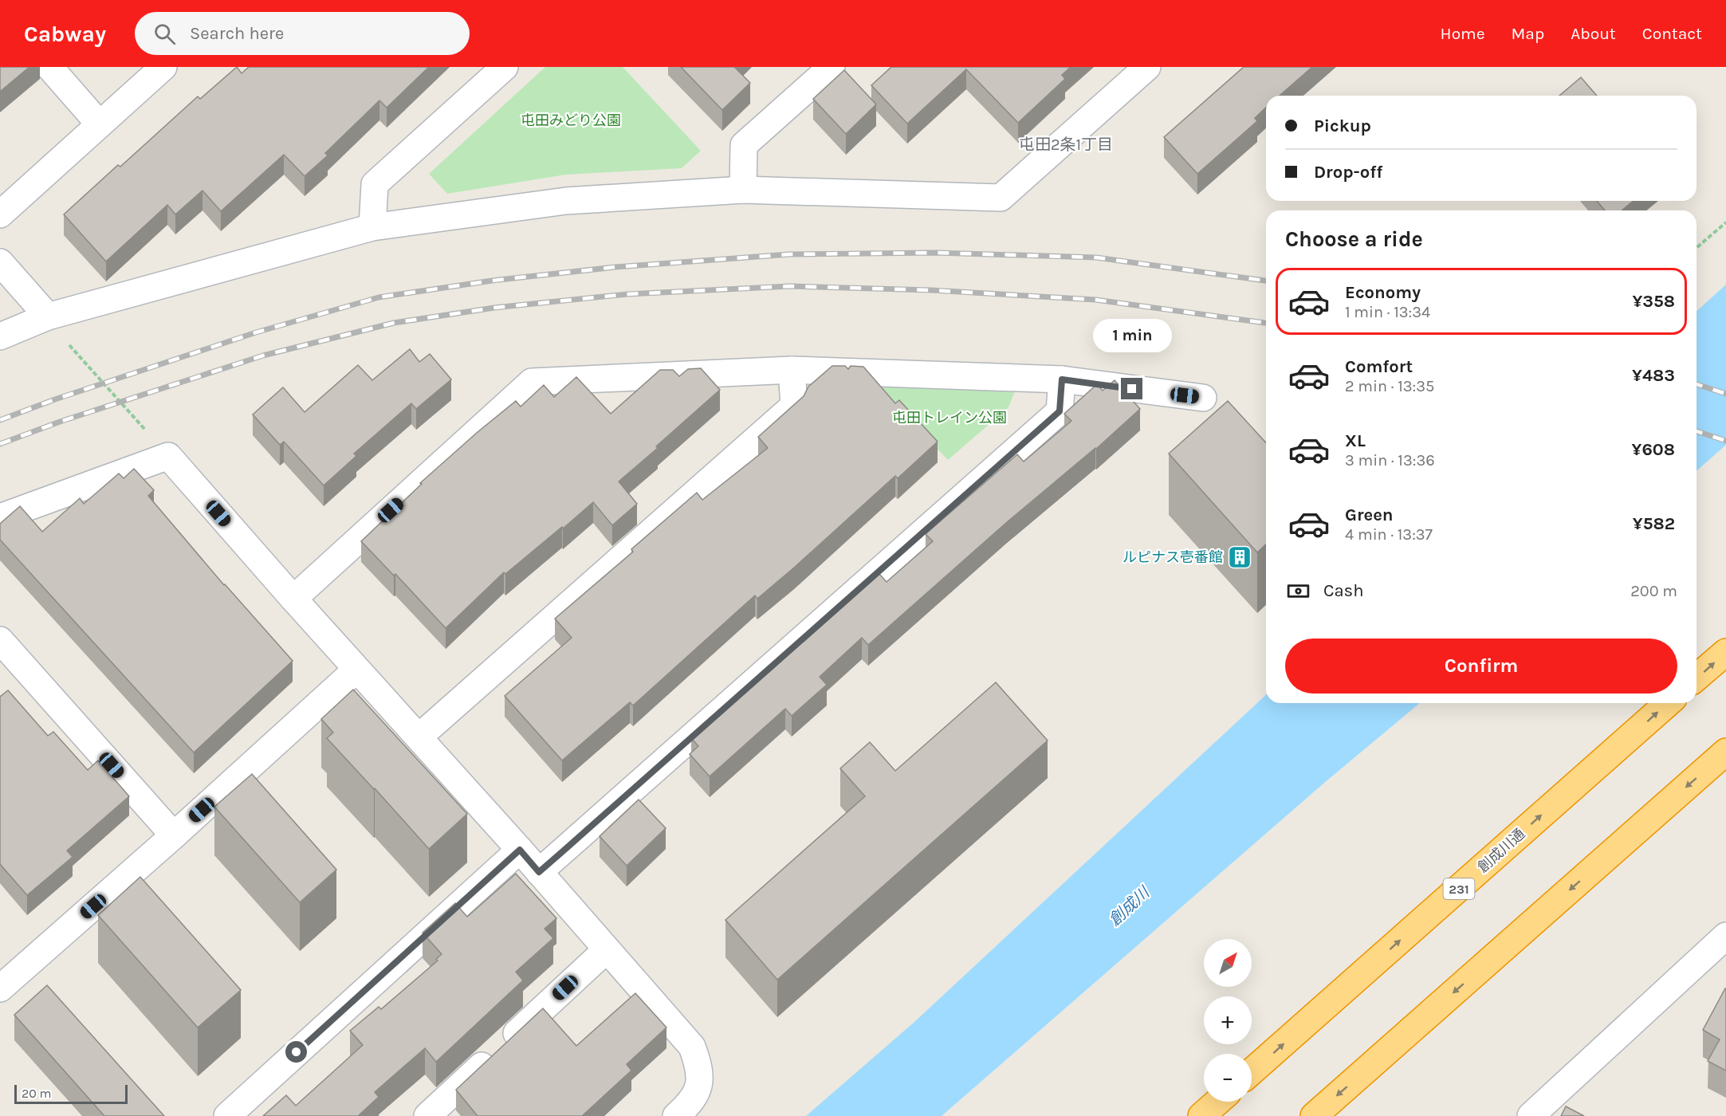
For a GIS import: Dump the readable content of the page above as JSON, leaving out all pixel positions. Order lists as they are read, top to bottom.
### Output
{
  "streets": {
    "highway": ["創成川通", "231"]
  },
  "districts": ["屯田2条1丁目"],
  "water": ["創成川"],
  "parks": ["屯田みどり公園", "屯田トレイン公園"],
  "places": {
    "building": ["ルピナス壱番館"]
  },
  "scale_bar": "20 m",
  "north": "top right",
  "page": {
    "header": "Cabway",
    "search": "Search here",
    "nav": [
      "Home",
      "Map",
      "About",
      "Contact"
    ],
    "banner": ["Pickup", "Drop-off"],
    "heading": "Choose a ride",
    "list": [
      {
        "name": "Economy",
        "note": "1 min · 13:34",
        "value": "¥358"
      },
      {
        "name": "Comfort",
        "note": "2 min · 13:35",
        "value": "¥483"
      },
      {
        "name": "XL",
        "note": "3 min · 13:36",
        "value": "¥608"
      },
      {
        "name": "Green",
        "note": "4 min · 13:37",
        "value": "¥582"
      }
    ],
    "bubble": "1 min",
    "pay": ["Cash", "200 m"],
    "buttons": "Confirm",
    "map_buttons": ["+", "−"],
    "scale": "20 m"
  }
}
